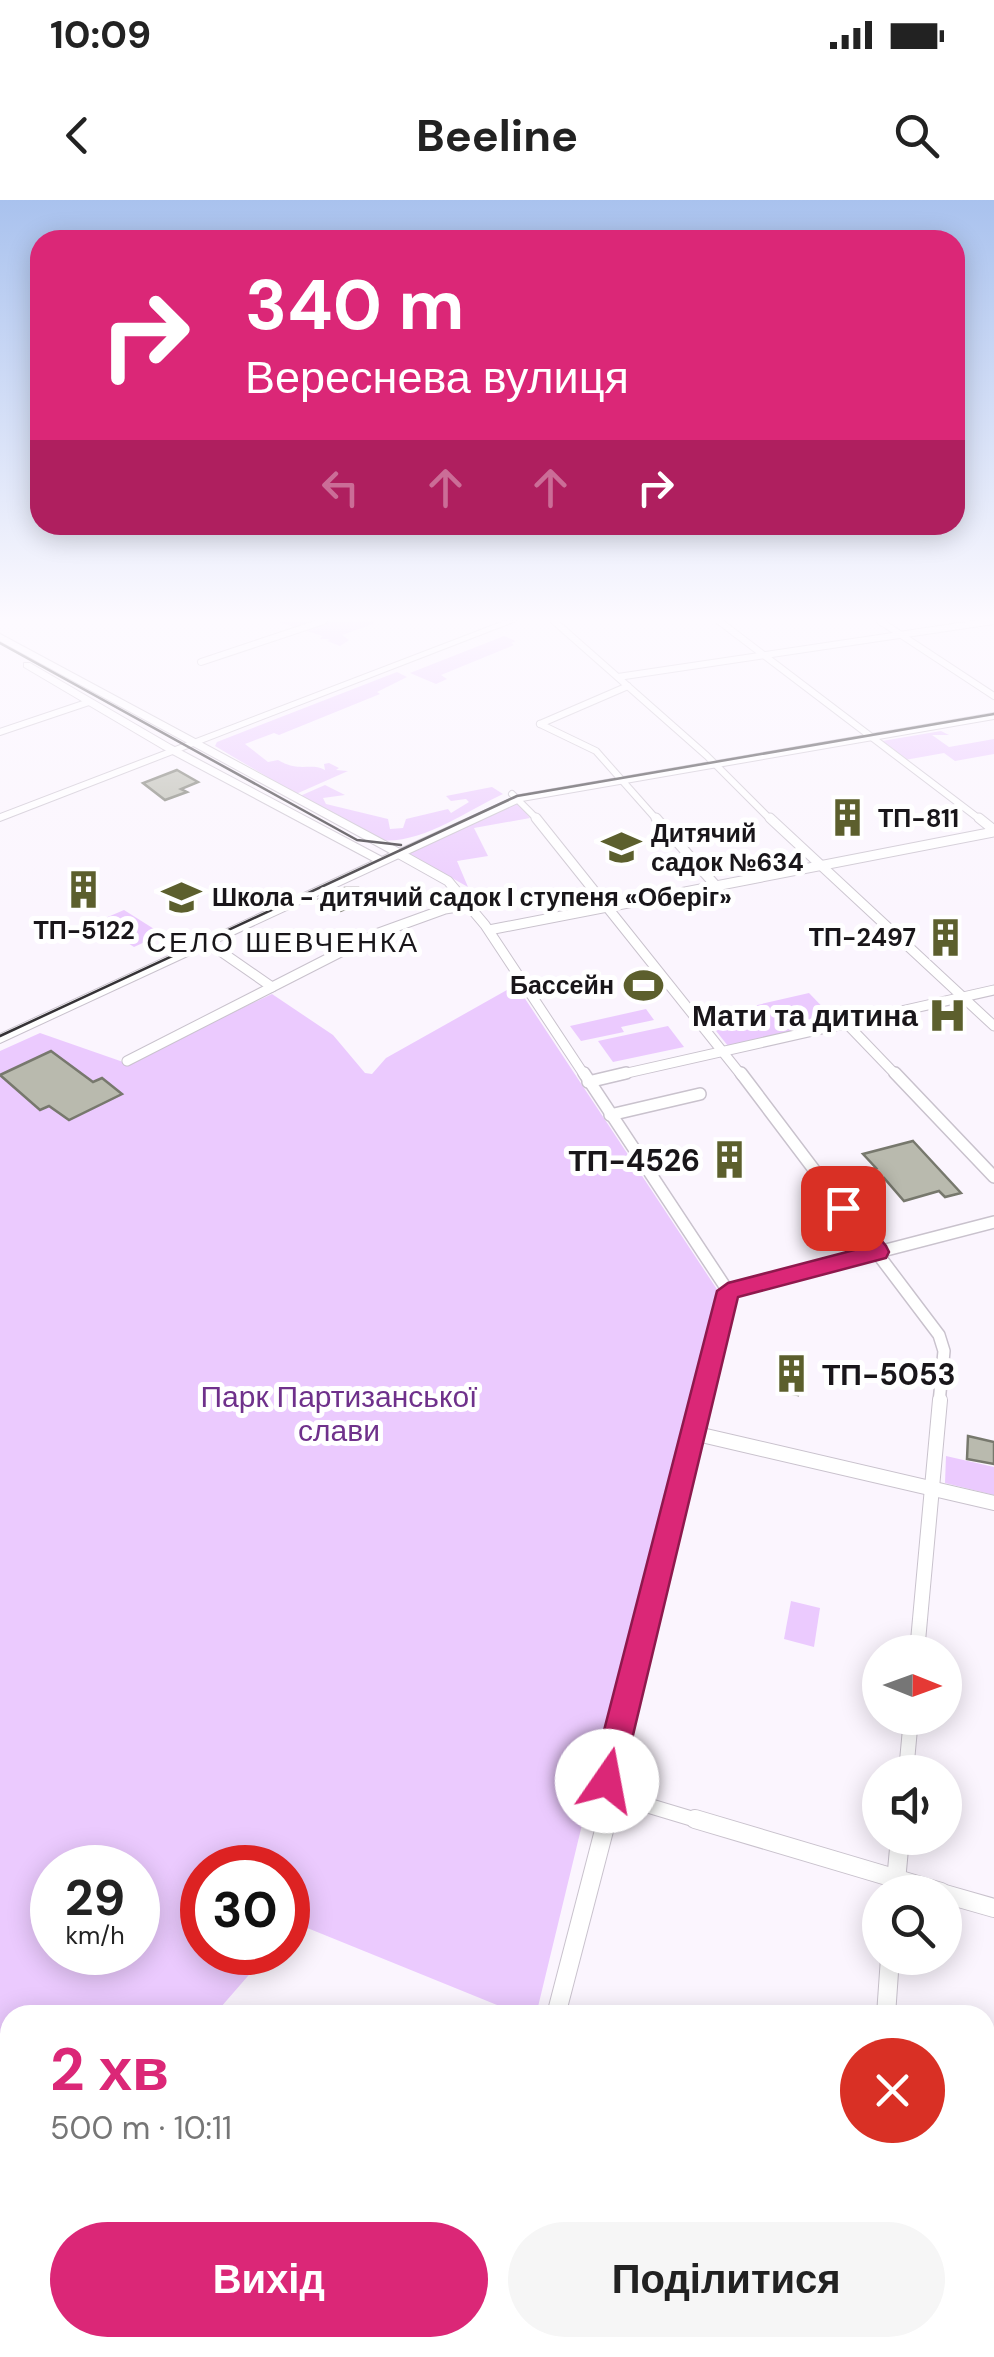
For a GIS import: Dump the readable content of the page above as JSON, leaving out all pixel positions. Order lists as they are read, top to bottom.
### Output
{
  "districts": ["СЕЛО ШЕВЧЕНКА"],
  "parks": ["Парк Партизанської слави"],
  "places": {
    "building": [
      "ТП-811",
      "ТП-5122",
      "ТП-2497",
      "ТП-4526",
      "ТП-5053"
    ],
    "school or university": ["Дитячий садок №634", "Школа - дитячий садок І ступеня «Оберіг»"],
    "sports": ["Бассейн"],
    "hospital": ["Мати та дитина"]
  },
  "north": "right",
  "page": {
    "status": "10:09",
    "header": "Beeline",
    "turn": ["340 m", "Вереснева вулиця"],
    "speed": "29 km/h",
    "limit": "30",
    "heading": ["2 хв", "500 m · 10:11"],
    "buttons": ["Вихід", "Поділитися"]
  }
}
